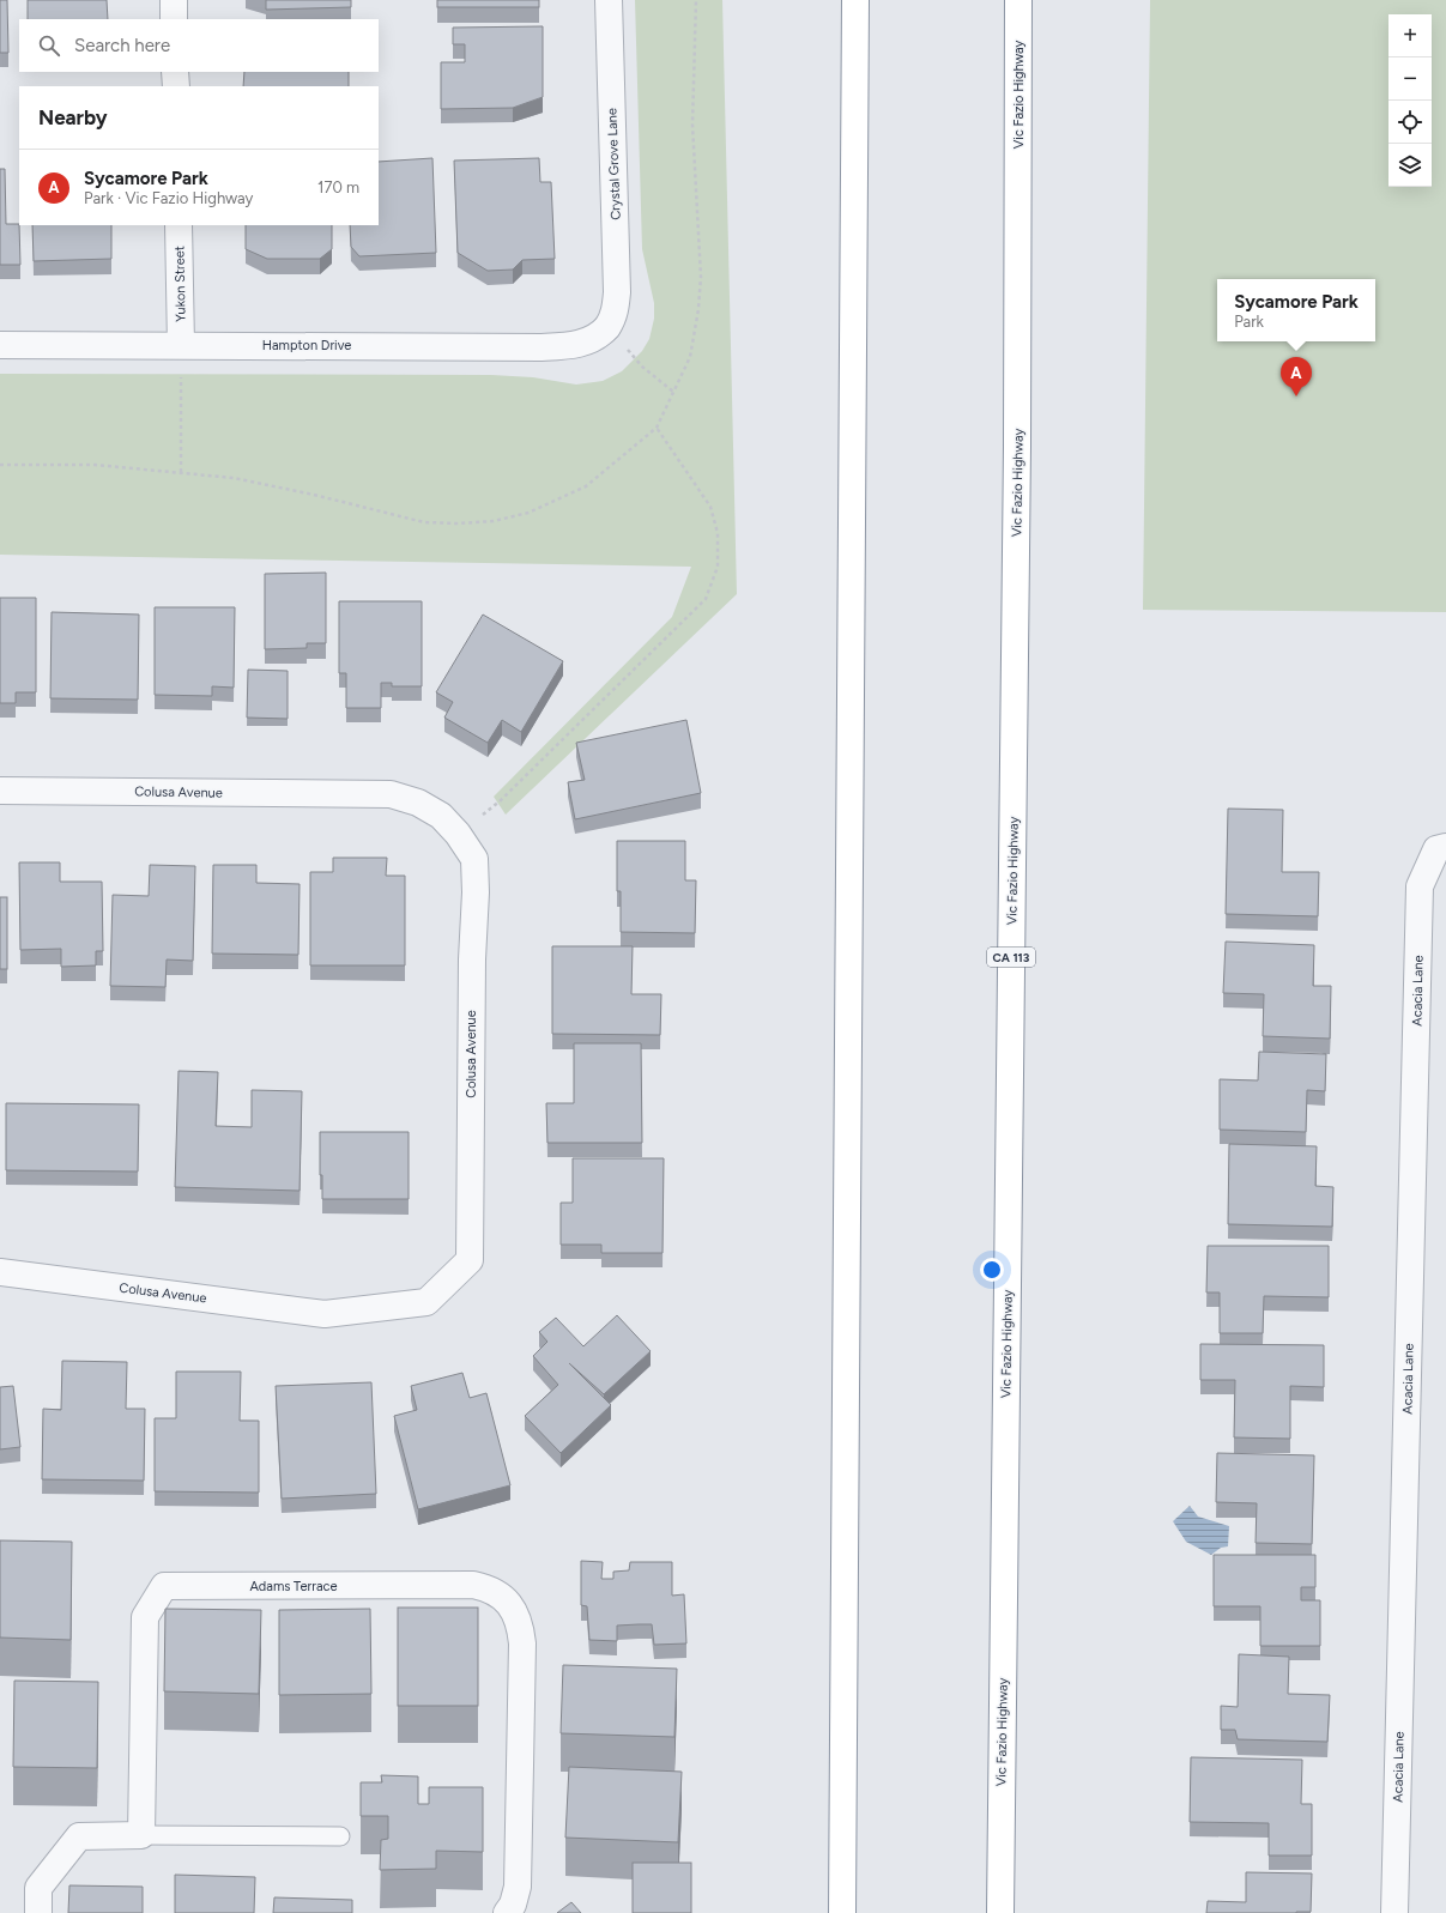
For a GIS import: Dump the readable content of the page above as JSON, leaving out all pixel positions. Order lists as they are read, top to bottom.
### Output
{
  "streets": {
    "highway": ["Vic Fazio Highway", "CA 113"],
    "street": [
      "Crystal Grove Lane",
      "Yukon Street",
      "Hampton Drive",
      "Colusa Avenue",
      "Acacia Lane",
      "Adams Terrace"
    ]
  },
  "crossings": [
    ["Crystal Grove Lane", "Hampton Drive"],
    ["Yukon Street", "Hampton Drive"]
  ],
  "page": {
    "map_buttons": ["+", "−"],
    "search": "Search here",
    "heading": "Nearby",
    "list": [
      {
        "mark": "A",
        "name": "Sycamore Park",
        "note": "Park · Vic Fazio Highway",
        "value": "170 m"
      }
    ],
    "popup": ["Sycamore Park", "Park"],
    "pins": "A"
  }
}
